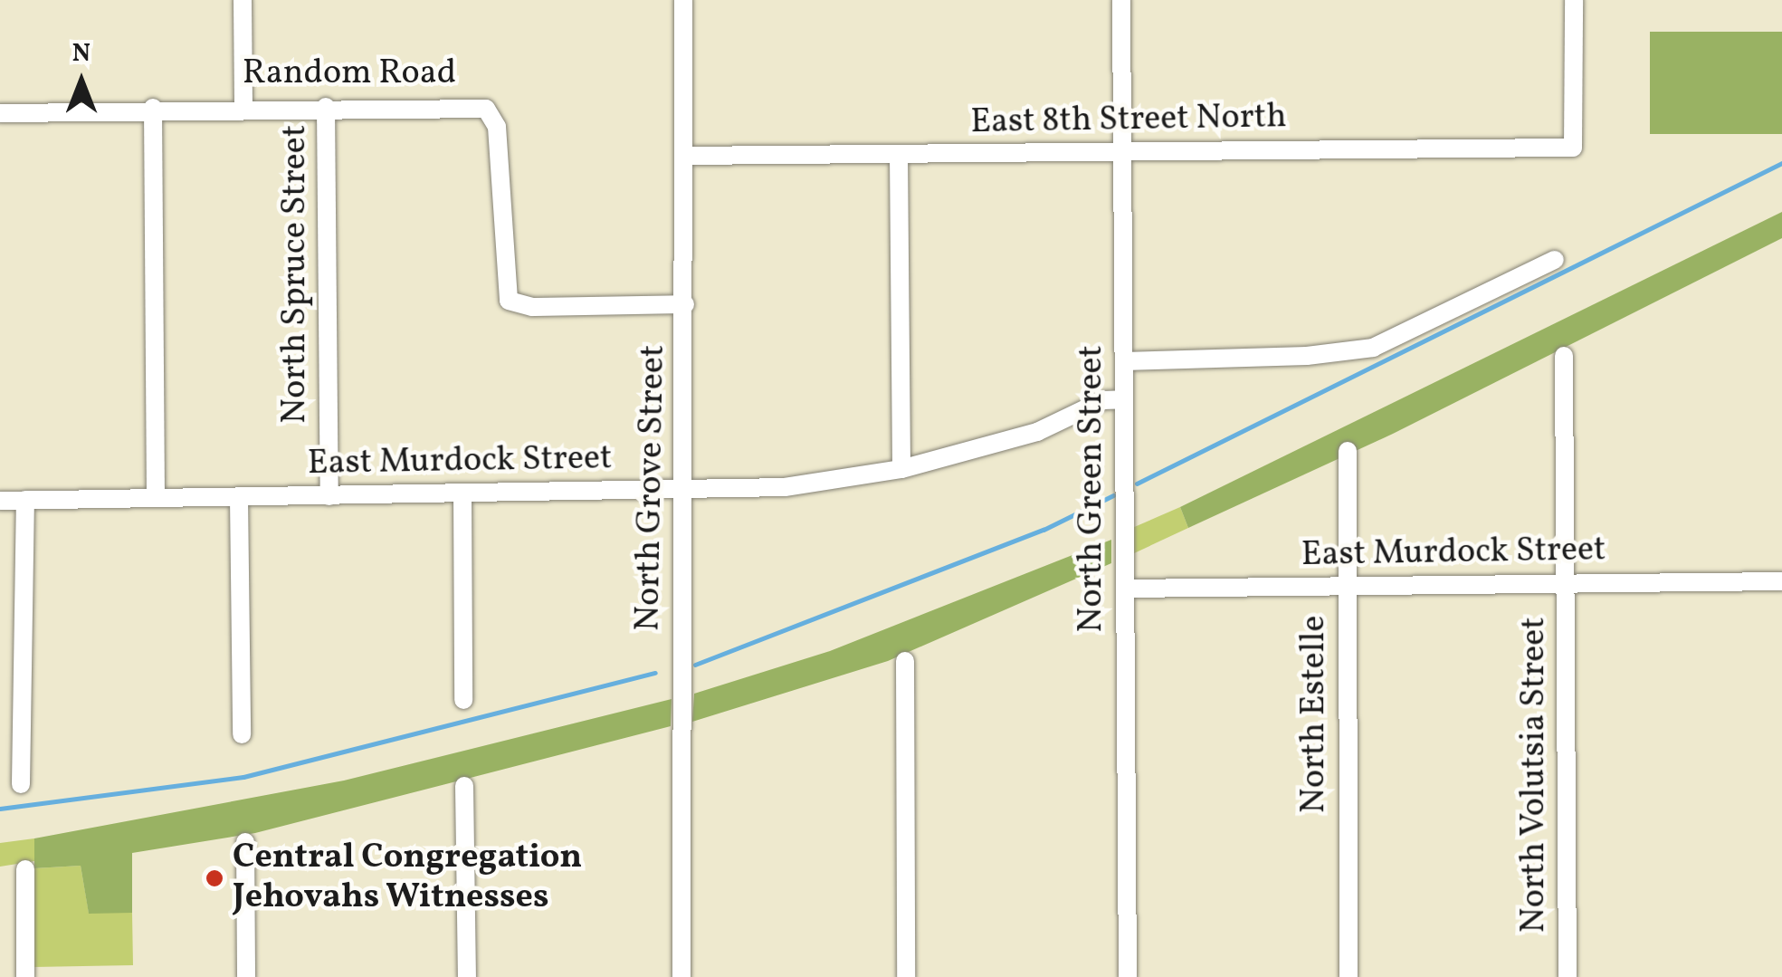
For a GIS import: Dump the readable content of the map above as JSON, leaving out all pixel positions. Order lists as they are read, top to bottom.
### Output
{
  "streets": {
    "street": [
      "Random Road",
      "East 8th Street North",
      "North Spruce Street",
      "East Murdock Street",
      "North Grove Street",
      "North Green Street",
      "North Estelle",
      "North Volutsia Street"
    ]
  },
  "crossings": [
    ["Random Road", "North Spruce Street"],
    ["Random Road", "North Grove Street"],
    ["East 8th Street North", "North Grove Street"],
    ["East 8th Street North", "North Green Street"],
    ["North Spruce Street", "East Murdock Street"],
    ["East Murdock Street", "North Grove Street"],
    ["East Murdock Street", "North Green Street"],
    ["East Murdock Street", "North Estelle"],
    ["East Murdock Street", "North Volutsia Street"]
  ],
  "places": ["Central Congregation Jehovahs Witnesses"],
  "north": "top"
}
